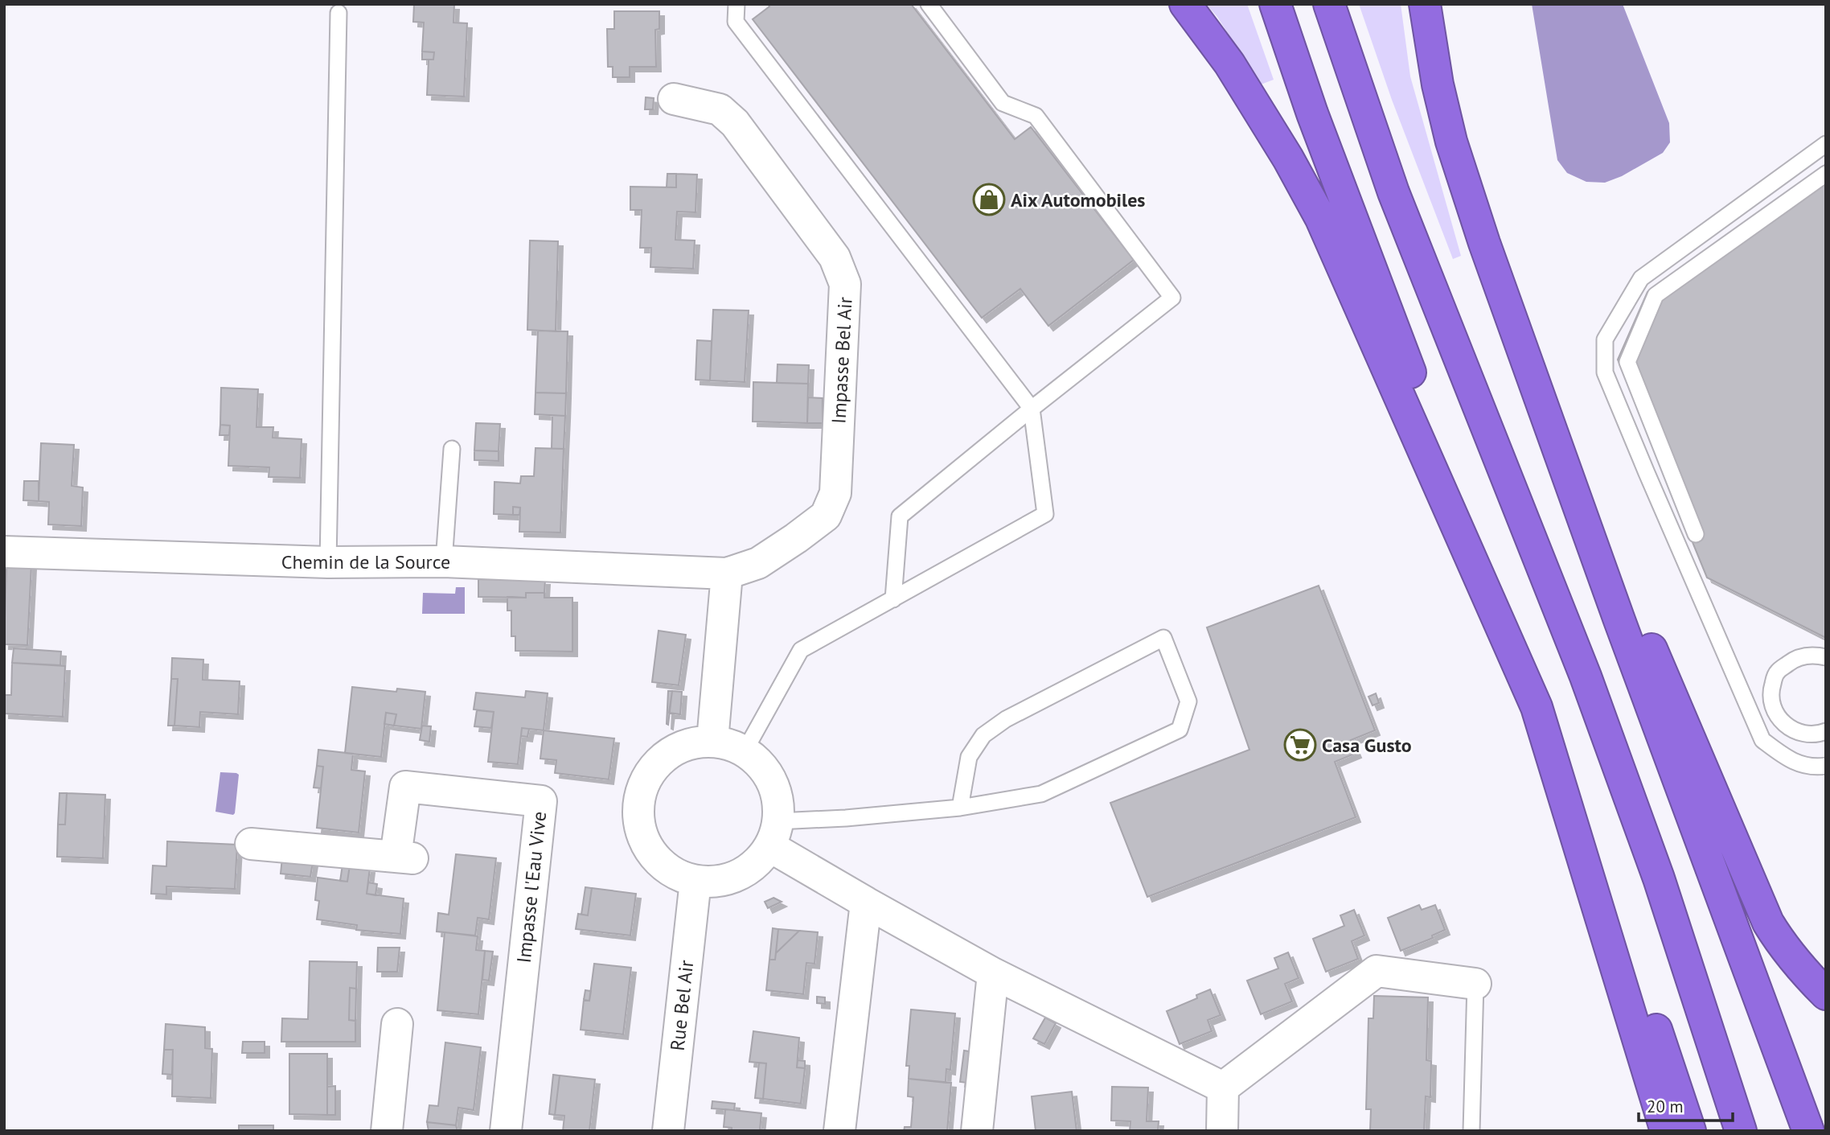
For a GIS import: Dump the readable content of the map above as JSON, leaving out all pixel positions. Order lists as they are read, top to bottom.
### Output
{
  "streets": {
    "street": [
      "Impasse Bel Air",
      "Chemin de la Source",
      "Impasse l'Eau Vive",
      "Rue Bel Air"
    ]
  },
  "crossings": [
    ["Impasse Bel Air", "Chemin de la Source"]
  ],
  "places": {
    "shop": ["Aix Automobiles"],
    "supermarket": ["Casa Gusto"]
  },
  "scale_bar": "20 m"
}
